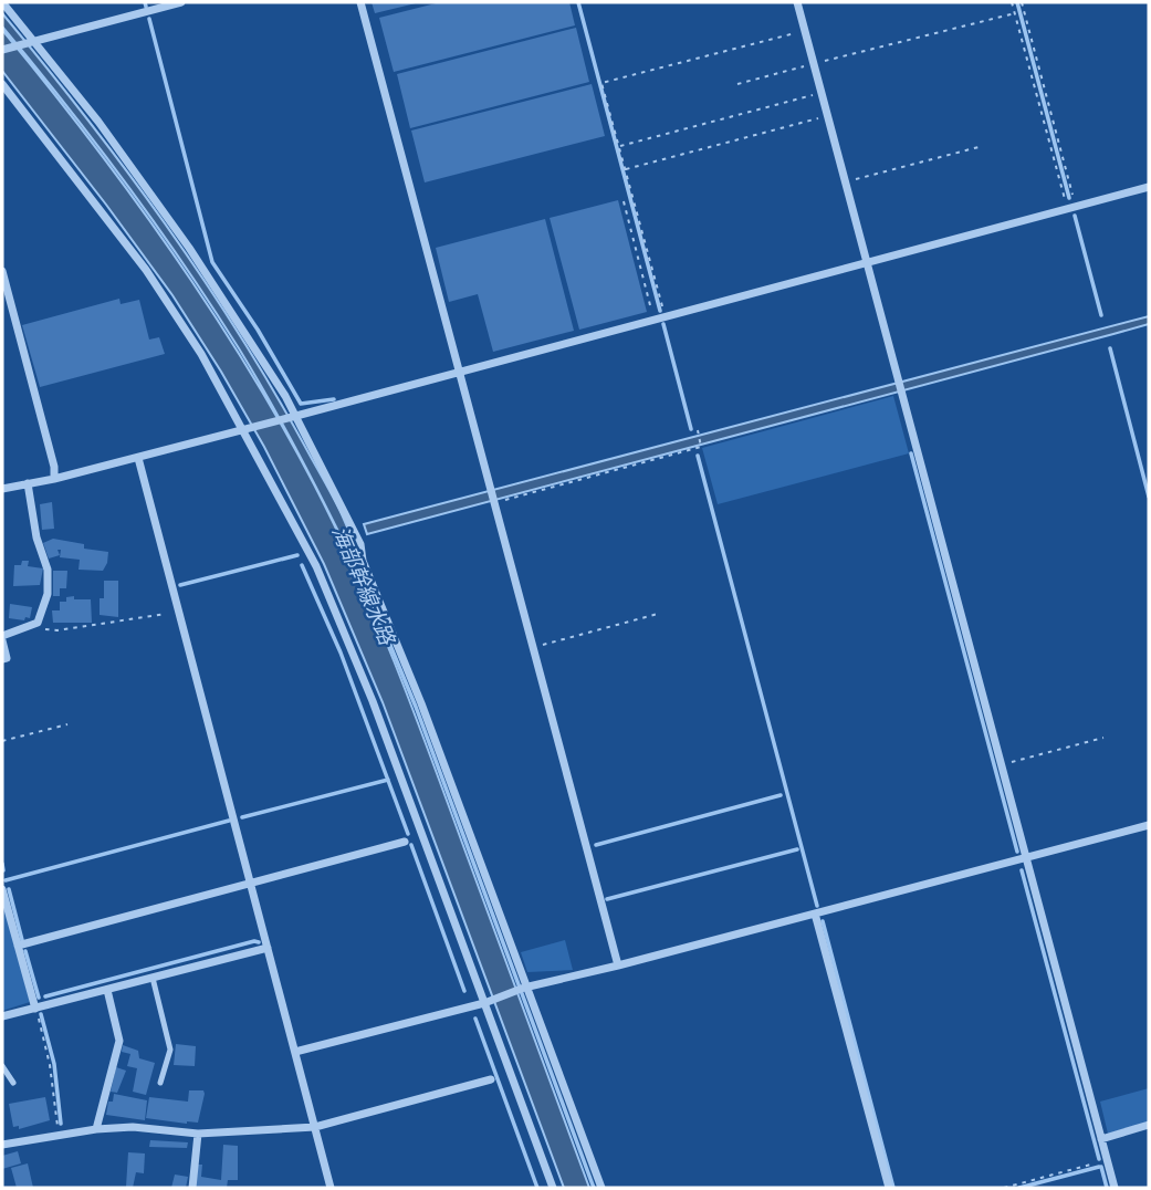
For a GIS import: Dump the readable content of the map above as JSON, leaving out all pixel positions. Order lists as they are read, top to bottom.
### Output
{
  "water": ["海部幹線水路"]
}
